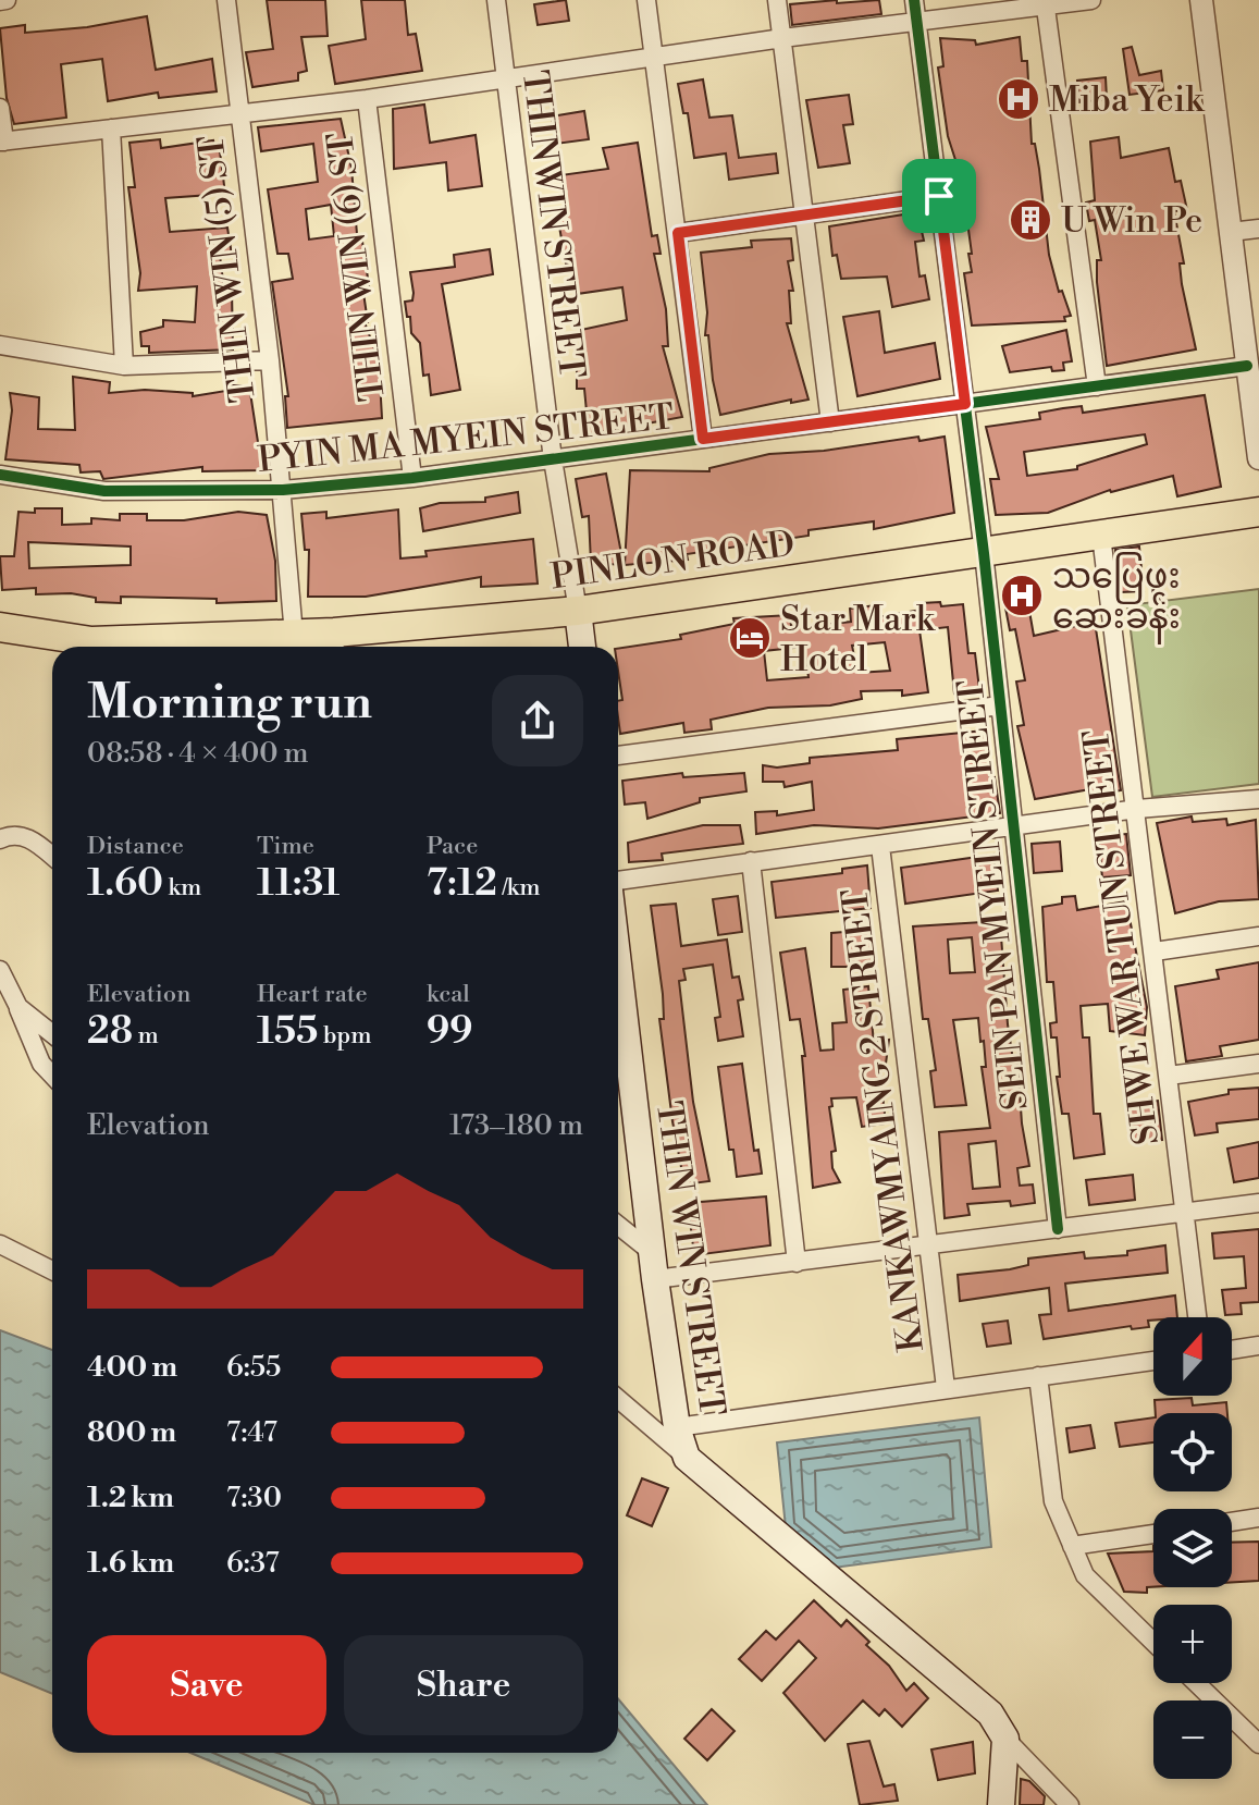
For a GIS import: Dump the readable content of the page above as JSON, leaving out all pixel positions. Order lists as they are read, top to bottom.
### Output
{
  "streets": {
    "main road": ["PINLON ROAD", "THIN WIN STREET"],
    "street": [
      "THINWIN STREET",
      "THIN WIN (6) ST",
      "THIN WIN (5) ST",
      "PYIN MA MYEIN STREET",
      "SEIN PAN MYEIN STREET",
      "SHWE WAR TUN STREET",
      "KANKAWMYAING 2 STREET"
    ]
  },
  "crossings": [
    ["THINWIN STREET", "PYIN MA MYEIN STREET"],
    ["THINWIN STREET", "PINLON ROAD"],
    ["THIN WIN (6) ST", "PYIN MA MYEIN STREET"],
    ["THIN WIN (5) ST", "PYIN MA MYEIN STREET"],
    ["THIN WIN (5) ST", "PINLON ROAD"],
    ["PYIN MA MYEIN STREET", "SEIN PAN MYEIN STREET"],
    ["PINLON ROAD", "SEIN PAN MYEIN STREET"],
    ["PINLON ROAD", "SHWE WAR TUN STREET"]
  ],
  "places": {
    "hospital": ["Miba Yeik", "သပြေဖူး ဆေးခန်း"],
    "building": ["U Win Pe"],
    "hotel": ["Star Mark Hotel"]
  },
  "north": "top",
  "page": {
    "heading": ["Morning run", "08:58 · 4 × 400 m"],
    "stats": [
      ["Distance", "1.60 km"],
      ["Time", "11:31"],
      ["Pace", "7:12 /km"],
      ["Elevation", "28 m"],
      ["Heart rate", "155 bpm"],
      ["kcal", "99"]
    ],
    "chart": ["Elevation", "173–180 m"],
    "map_buttons": ["+", "−"],
    "list": [
      {
        "name": "400 m",
        "note": "6:55"
      },
      {
        "name": "800 m",
        "note": "7:47"
      },
      {
        "name": "1.2 km",
        "note": "7:30"
      },
      {
        "name": "1.6 km",
        "note": "6:37"
      }
    ],
    "buttons": ["Save", "Share"]
  }
}
